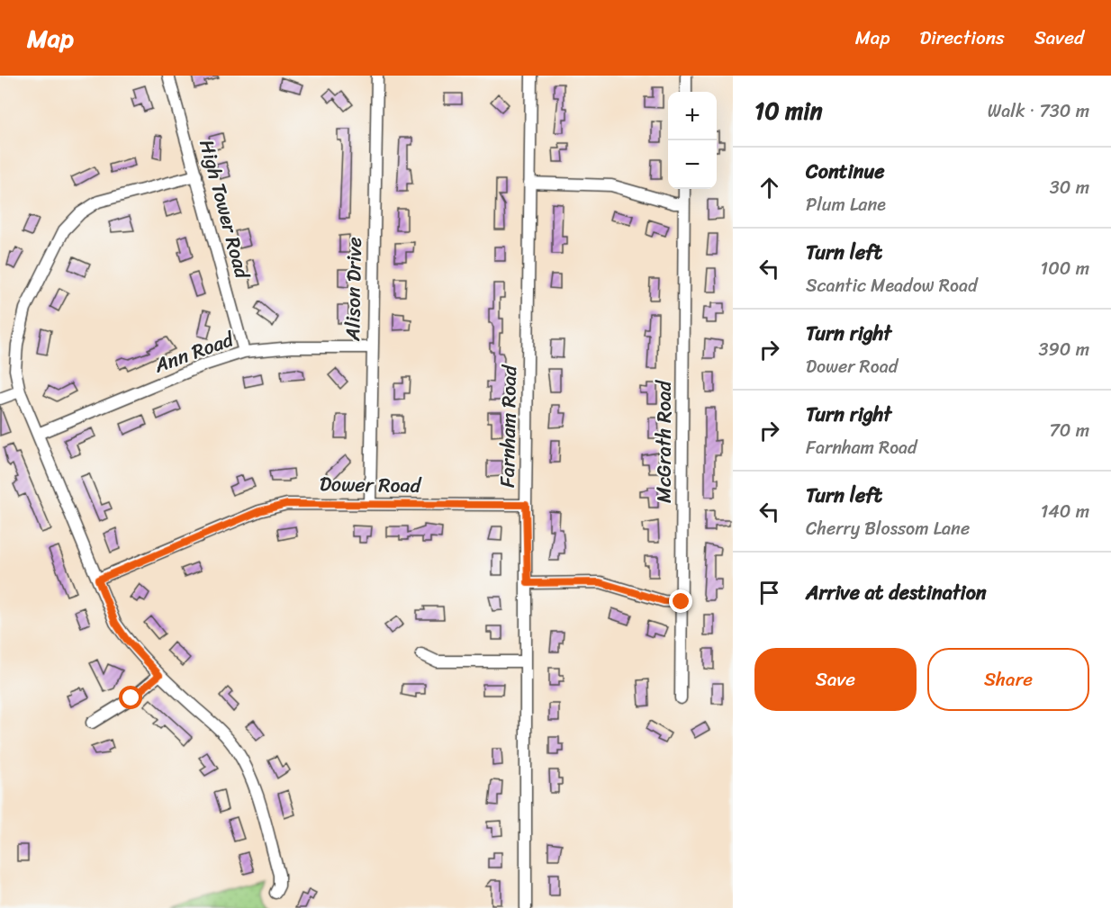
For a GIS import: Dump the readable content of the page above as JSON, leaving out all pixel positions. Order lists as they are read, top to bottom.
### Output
{
  "streets": {
    "street": [
      "High Tower Road",
      "Alison Drive",
      "Ann Road",
      "Farnham Road",
      "McGrath Road",
      "Dower Road"
    ]
  },
  "crossings": [
    ["High Tower Road", "Ann Road"],
    ["Alison Drive", "Ann Road"],
    ["Alison Drive", "Dower Road"],
    ["Farnham Road", "Dower Road"]
  ],
  "page": {
    "header": "Map",
    "nav": ["Map", "Directions", "Saved"],
    "heading": ["10 min", "Walk · 730 m"],
    "map_buttons": ["+", "−"],
    "list": [
      ["Continue", "Plum Lane", "30 m"],
      ["Turn left", "Scantic Meadow Road", "100 m"],
      ["Turn right", "Dower Road", "390 m"],
      ["Turn right", "Farnham Road", "70 m"],
      ["Turn left", "Cherry Blossom Lane", "140 m"],
      "Arrive at destination"
    ],
    "buttons": ["Save", "Share"]
  }
}
